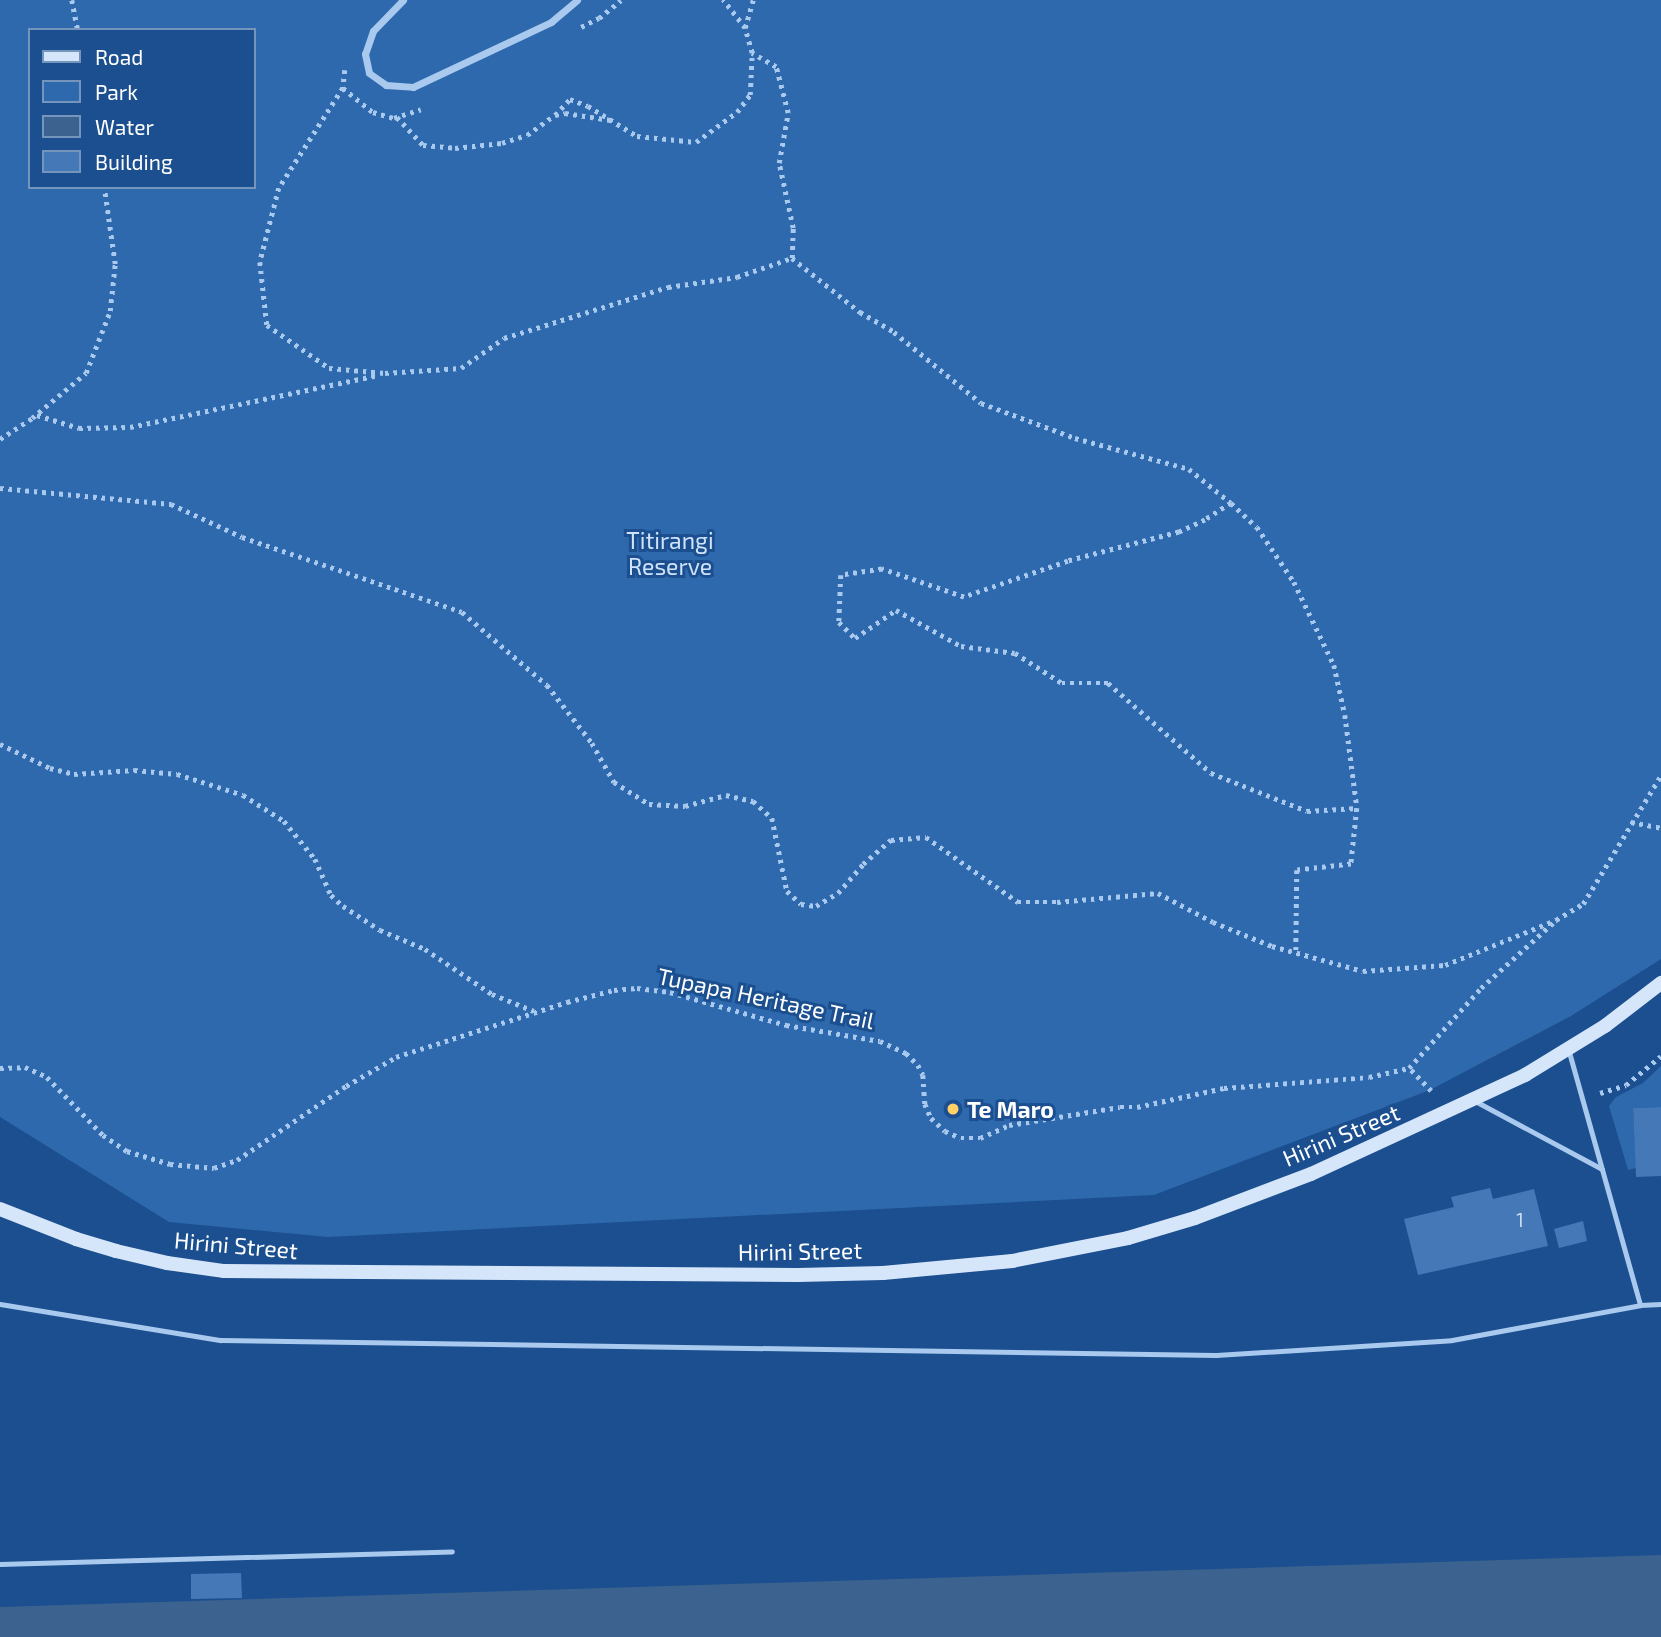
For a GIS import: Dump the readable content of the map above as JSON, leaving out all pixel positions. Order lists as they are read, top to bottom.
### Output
{
  "streets": {
    "main road": ["Hirini Street"],
    "path": ["Tupapa Heritage Trail"]
  },
  "parks": ["Titirangi Reserve"],
  "places": ["Te Maro"],
  "house_numbers": ["1"],
  "legend": [
    "Road",
    "Park",
    "Water",
    "Building"
  ]
}
